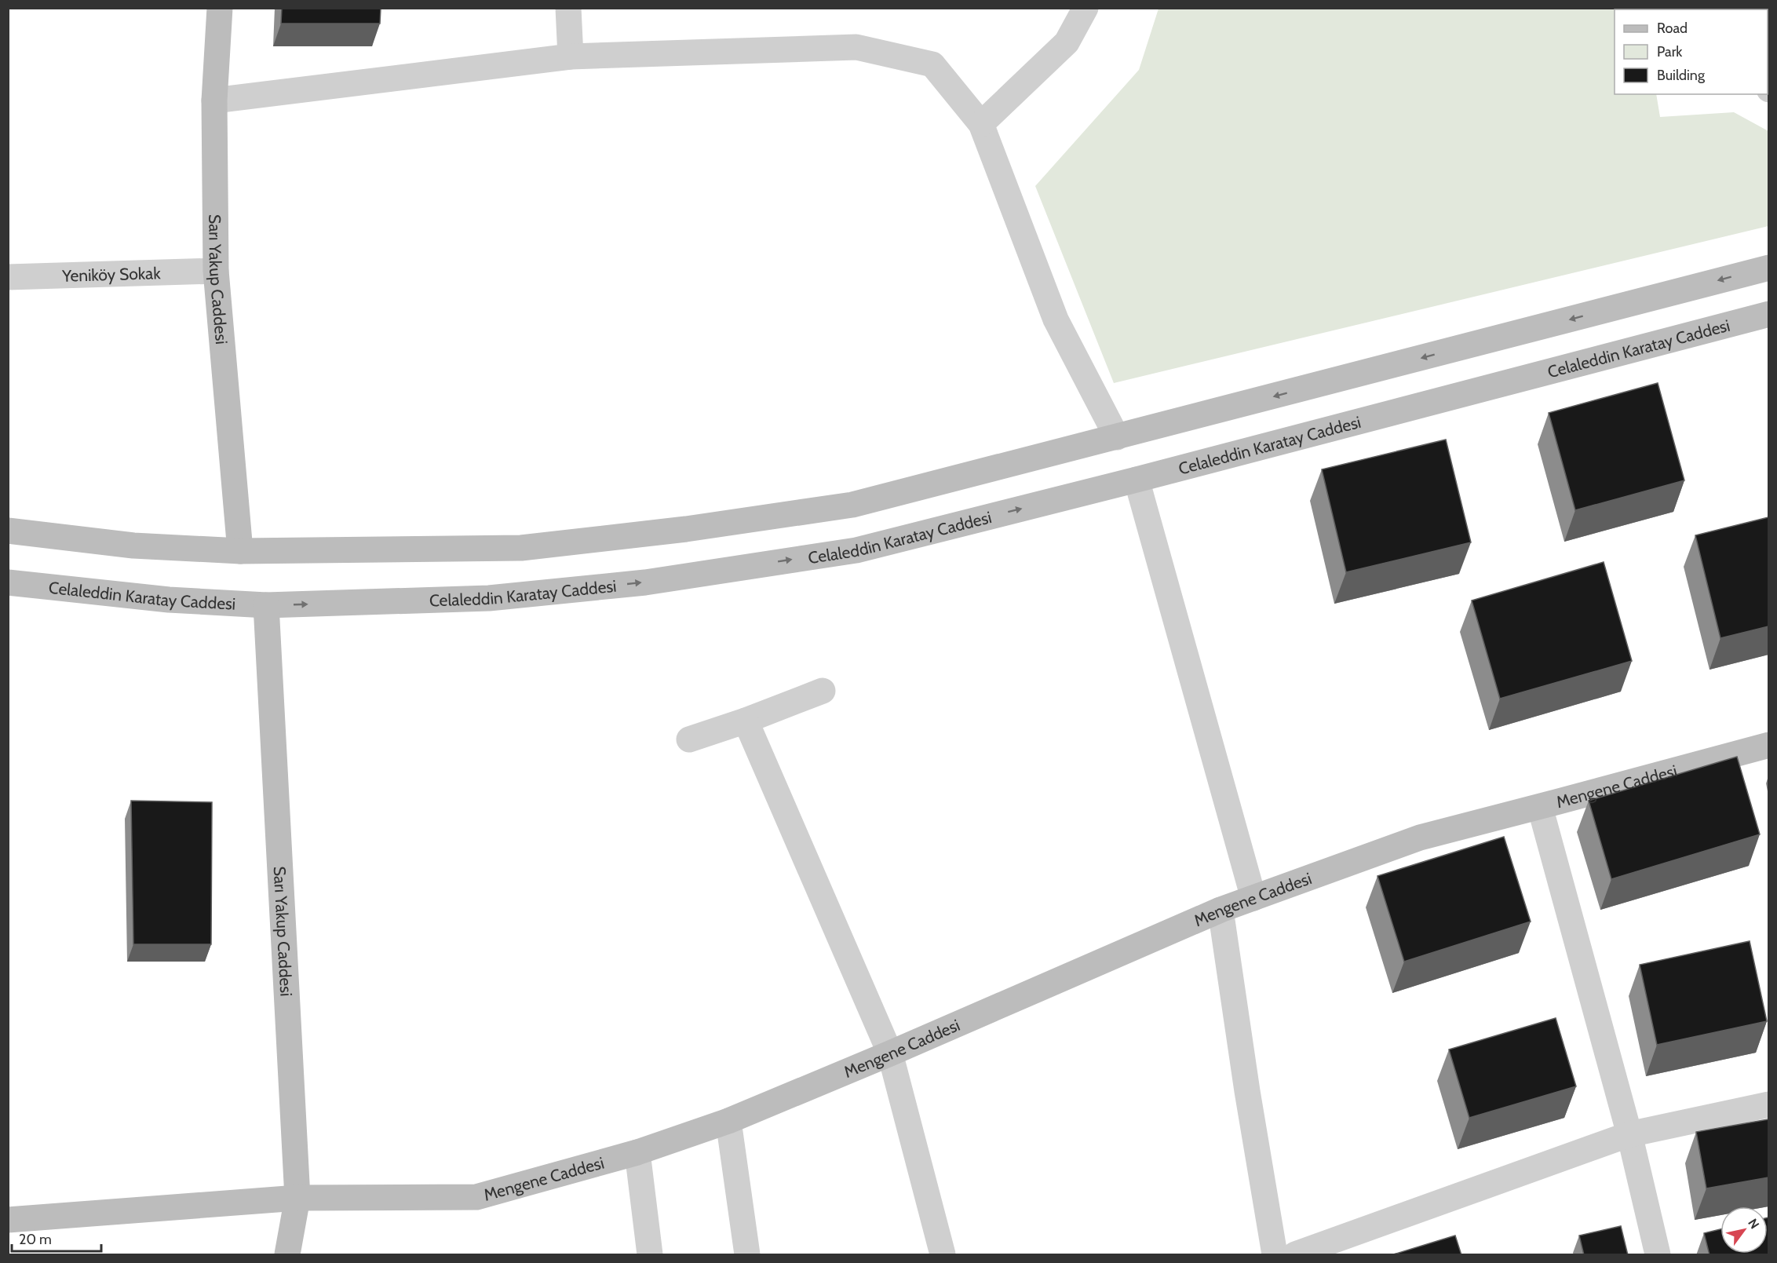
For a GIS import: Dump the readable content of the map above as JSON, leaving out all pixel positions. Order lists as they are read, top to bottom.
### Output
{
  "streets": {
    "main road": ["Sarı Yakup Caddesi", "Celaleddin Karatay Caddesi", "Mengene Caddesi"],
    "street": ["Yeniköy Sokak"]
  },
  "crossings": [
    ["Yeniköy Sokak", "Sarı Yakup Caddesi"],
    ["Sarı Yakup Caddesi", "Celaleddin Karatay Caddesi"],
    ["Sarı Yakup Caddesi", "Mengene Caddesi"]
  ],
  "legend": ["Road", "Park", "Building"],
  "scale_bar": "20 m",
  "north": "top right"
}
